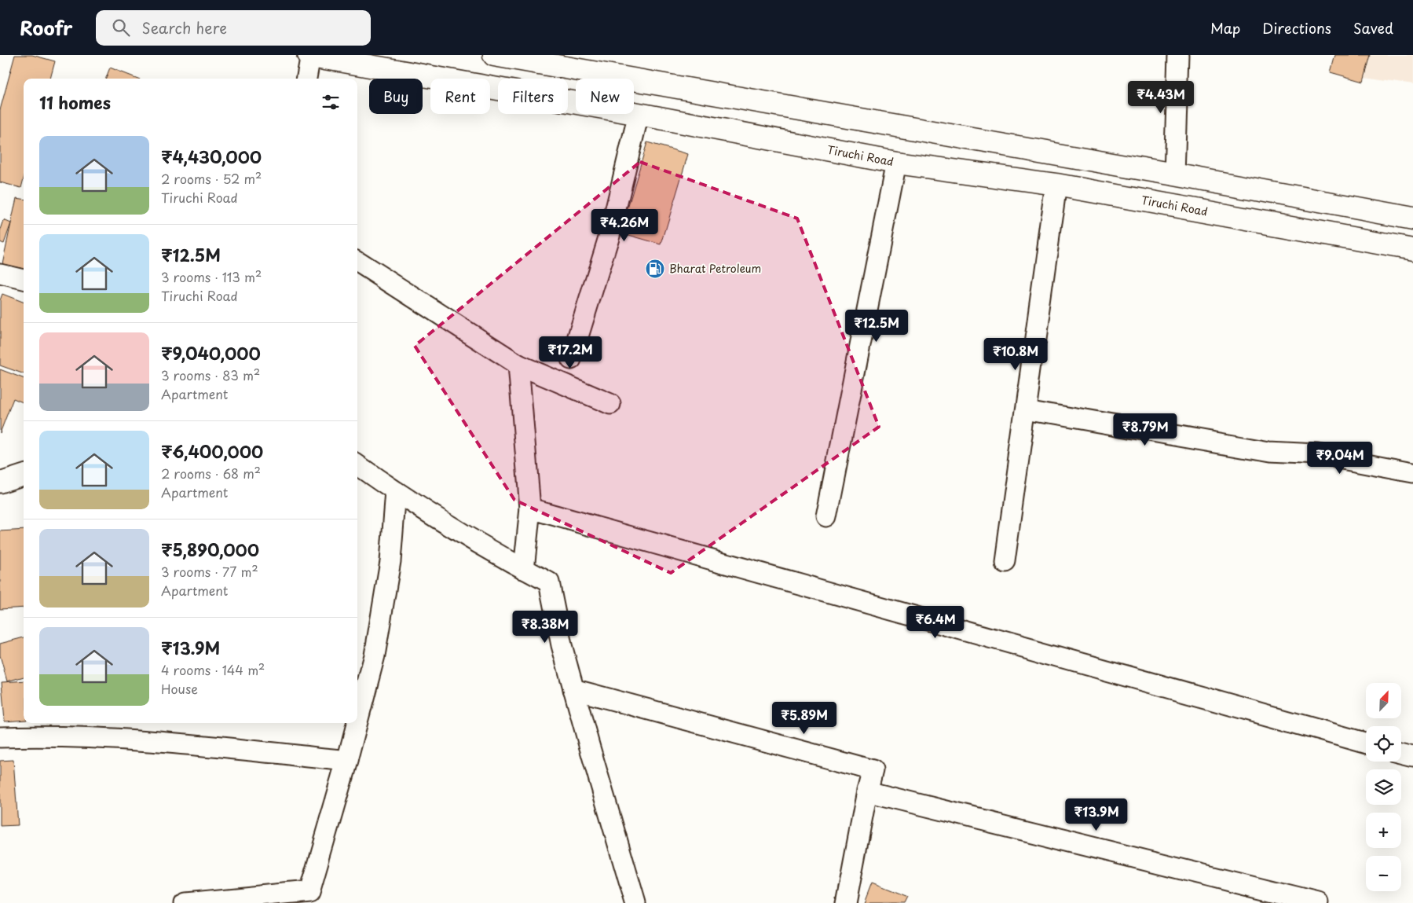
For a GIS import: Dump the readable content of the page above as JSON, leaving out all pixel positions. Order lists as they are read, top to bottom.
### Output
{
  "streets": {
    "highway": ["Tiruchi Road"]
  },
  "places": {
    "fuel station": ["Bharat Petroleum"]
  },
  "north": "top right",
  "page": {
    "header": "Roofr",
    "search": "Search here",
    "nav": ["Map", "Directions", "Saved"],
    "chip": [
      "Buy",
      "Rent",
      "Filters",
      "New"
    ],
    "heading": "11 homes",
    "price": [
      "₹4.43M",
      "₹4.26M",
      "₹12.5M",
      "₹17.2M",
      "₹10.8M",
      "₹8.79M",
      "₹9.04M",
      "₹6.4M",
      "₹8.38M",
      "₹5.89M",
      "₹13.9M"
    ],
    "list": [
      {
        "name": "₹4,430,000",
        "note": "2 rooms · 52 m² · Tiruchi Road"
      },
      {
        "name": "₹12.5M",
        "note": "3 rooms · 113 m² · Tiruchi Road"
      },
      {
        "name": "₹9,040,000",
        "note": "3 rooms · 83 m² · Apartment"
      },
      {
        "name": "₹6,400,000",
        "note": "2 rooms · 68 m² · Apartment"
      },
      {
        "name": "₹5,890,000",
        "note": "3 rooms · 77 m² · Apartment"
      },
      {
        "name": "₹13.9M",
        "note": "4 rooms · 144 m² · House"
      }
    ],
    "map_buttons": ["+", "−"]
  }
}
